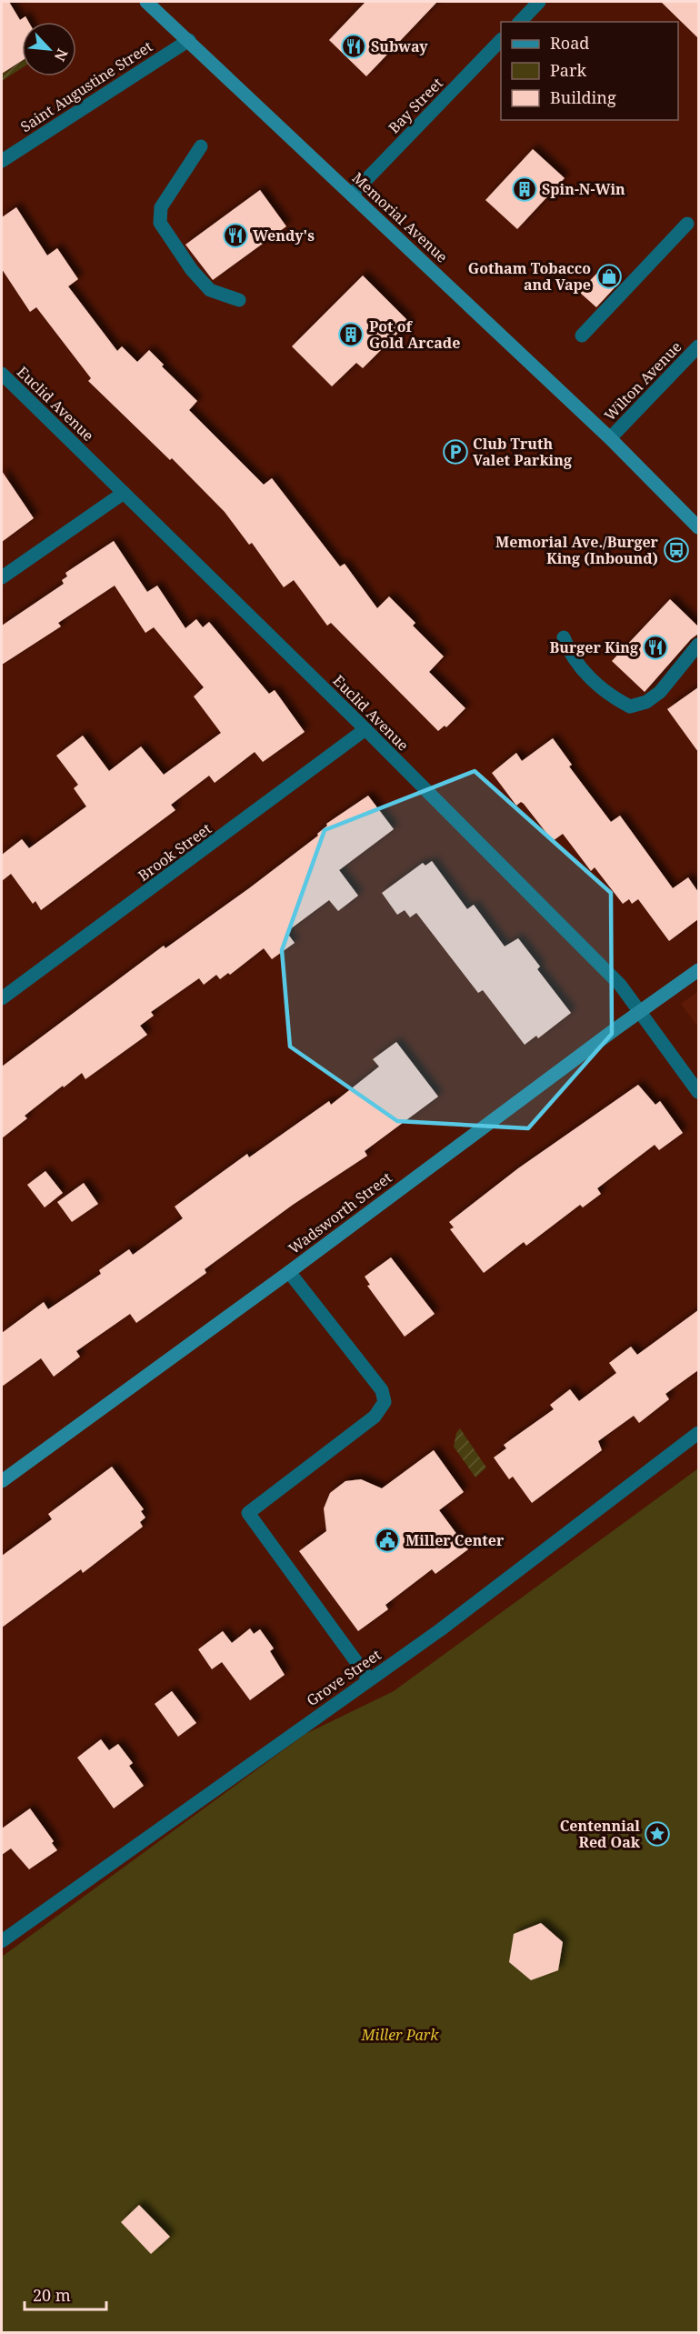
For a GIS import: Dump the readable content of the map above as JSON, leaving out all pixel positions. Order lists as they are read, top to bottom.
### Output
{
  "streets": {
    "street": [
      "Saint Augustine Street",
      "Bay Street",
      "Memorial Avenue",
      "Wilton Avenue",
      "Euclid Avenue",
      "Brook Street",
      "Wadsworth Street",
      "Grove Street"
    ]
  },
  "crossings": [
    ["Saint Augustine Street", "Memorial Avenue"],
    ["Bay Street", "Memorial Avenue"],
    ["Memorial Avenue", "Wilton Avenue"],
    ["Euclid Avenue", "Brook Street"],
    ["Euclid Avenue", "Wadsworth Street"]
  ],
  "parks": ["Miller Park"],
  "places": {
    "restaurant": ["Subway", "Wendy's", "Burger King"],
    "building": ["Spin-N-Win", "Pot of Gold Arcade"],
    "shop": ["Gotham Tobacco and Vape"],
    "parking": ["Club Truth Valet Parking"],
    "bus stop": ["Memorial Ave./Burger King (Inbound)"],
    "public building": ["Miller Center"],
    "place": ["Centennial Red Oak"]
  },
  "legend": ["Road", "Park", "Building"],
  "scale_bar": "20 m",
  "north": "bottom right"
}
